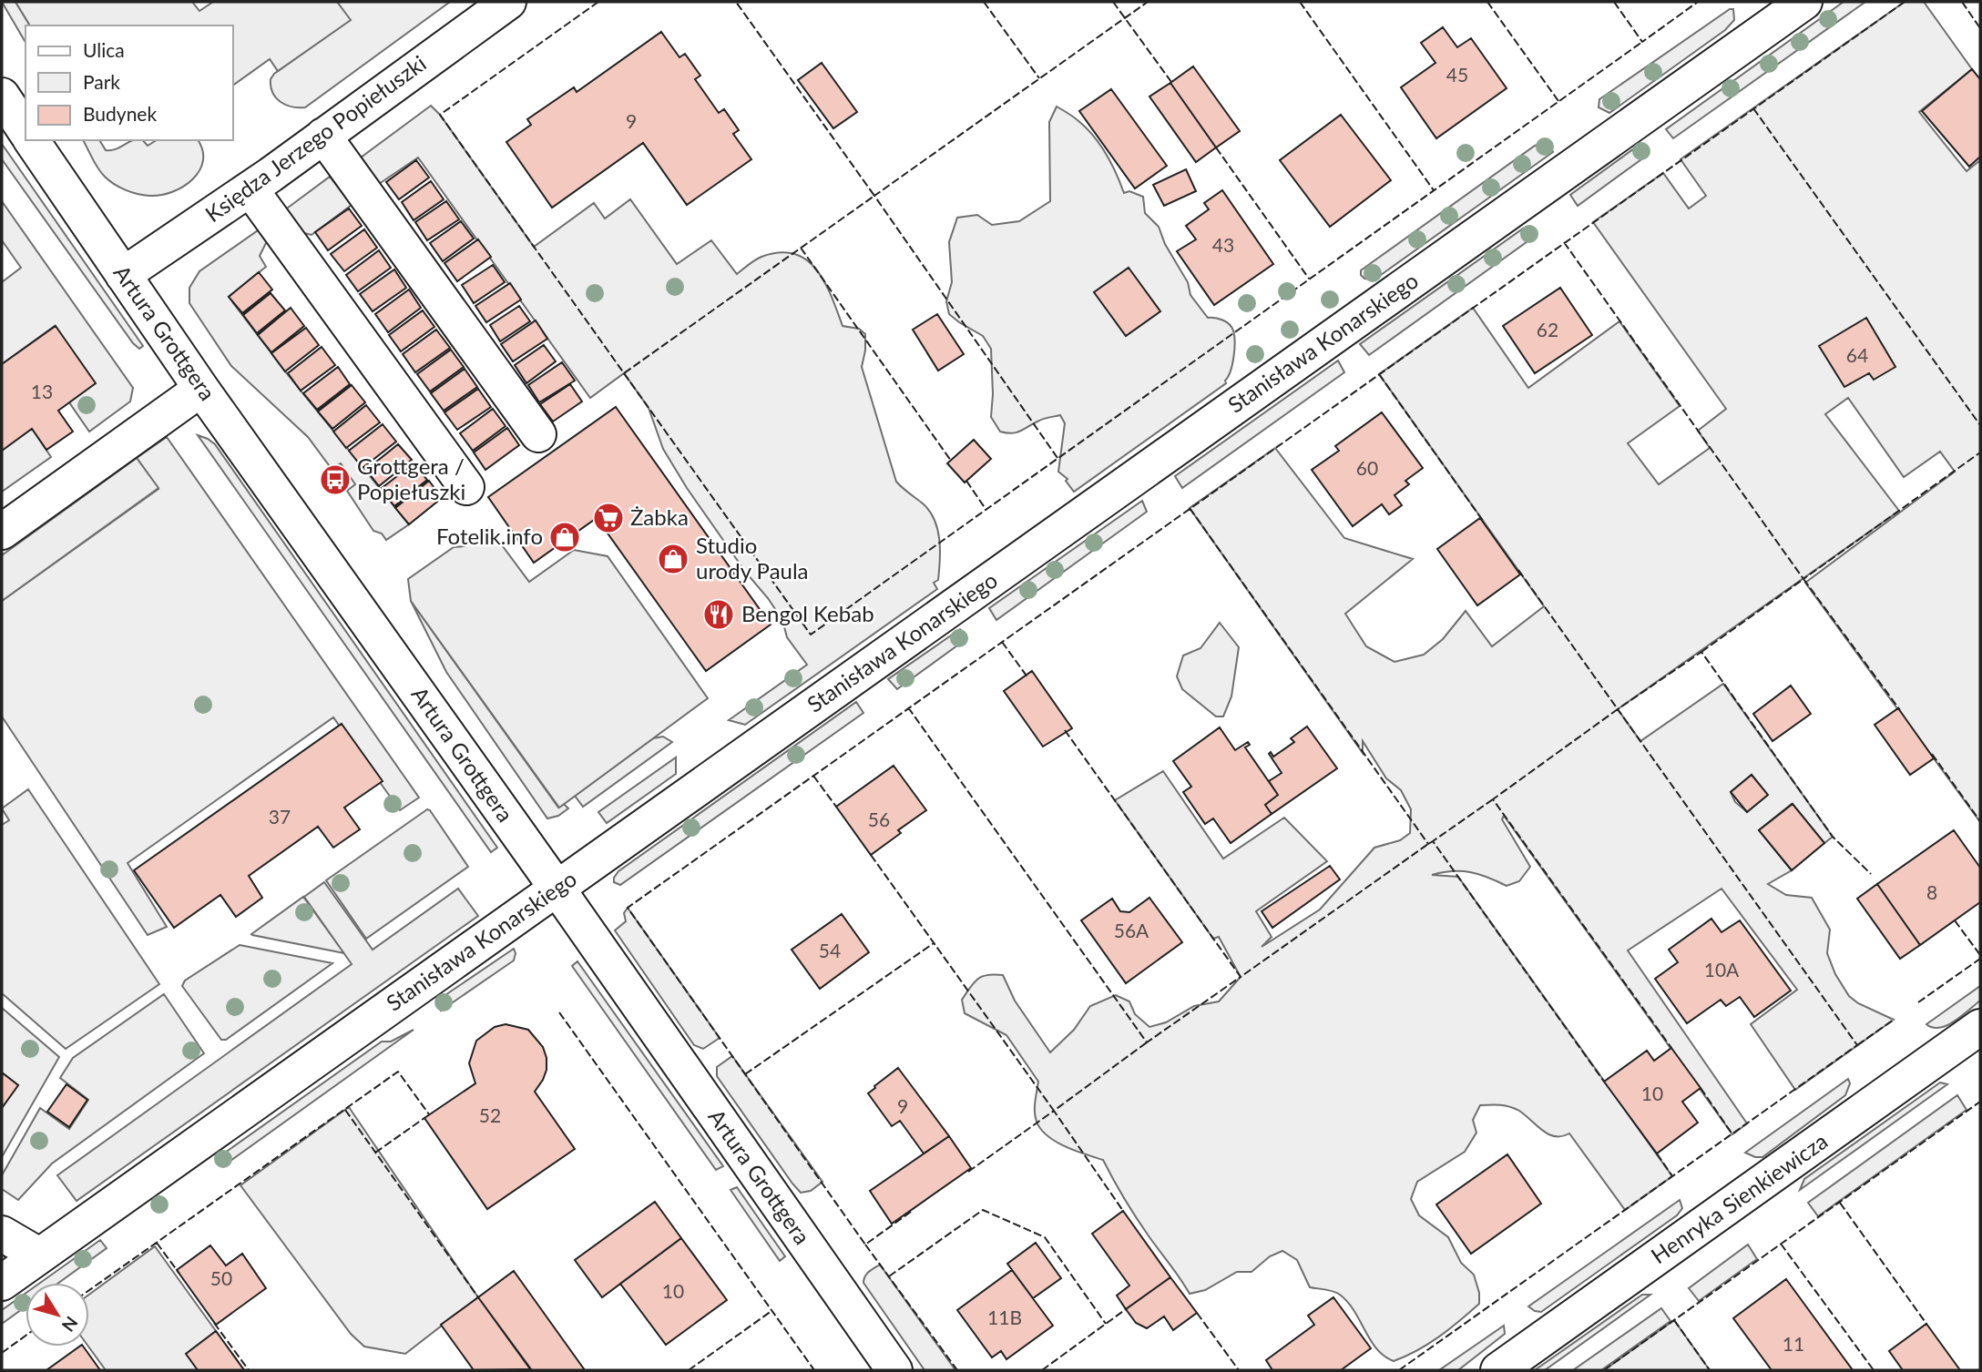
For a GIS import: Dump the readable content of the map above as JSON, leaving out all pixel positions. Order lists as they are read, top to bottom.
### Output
{
  "streets": {
    "street": [
      "Księdza Jerzego Popiełuszki",
      "Artura Grottgera",
      "Stanisława Konarskiego",
      "Henryka Sienkiewicza"
    ]
  },
  "crossings": [
    ["Księdza Jerzego Popiełuszki", "Artura Grottgera"],
    ["Artura Grottgera", "Stanisława Konarskiego"]
  ],
  "places": {
    "bus stop": ["Grottgera / Popiełuszki"],
    "supermarket": ["Żabka"],
    "shop": ["Fotelik.info", "Studio urody Paula"],
    "restaurant": ["Bengol Kebab"]
  },
  "house_numbers": [
    "45",
    "9",
    "43",
    "62",
    "64",
    "13",
    "60",
    "37",
    "56",
    "8",
    "56A",
    "54",
    "10A",
    "10",
    "9",
    "52",
    "50",
    "10",
    "11B",
    "11"
  ],
  "legend": ["Ulica", "Park", "Budynek"],
  "north": "bottom right"
}
